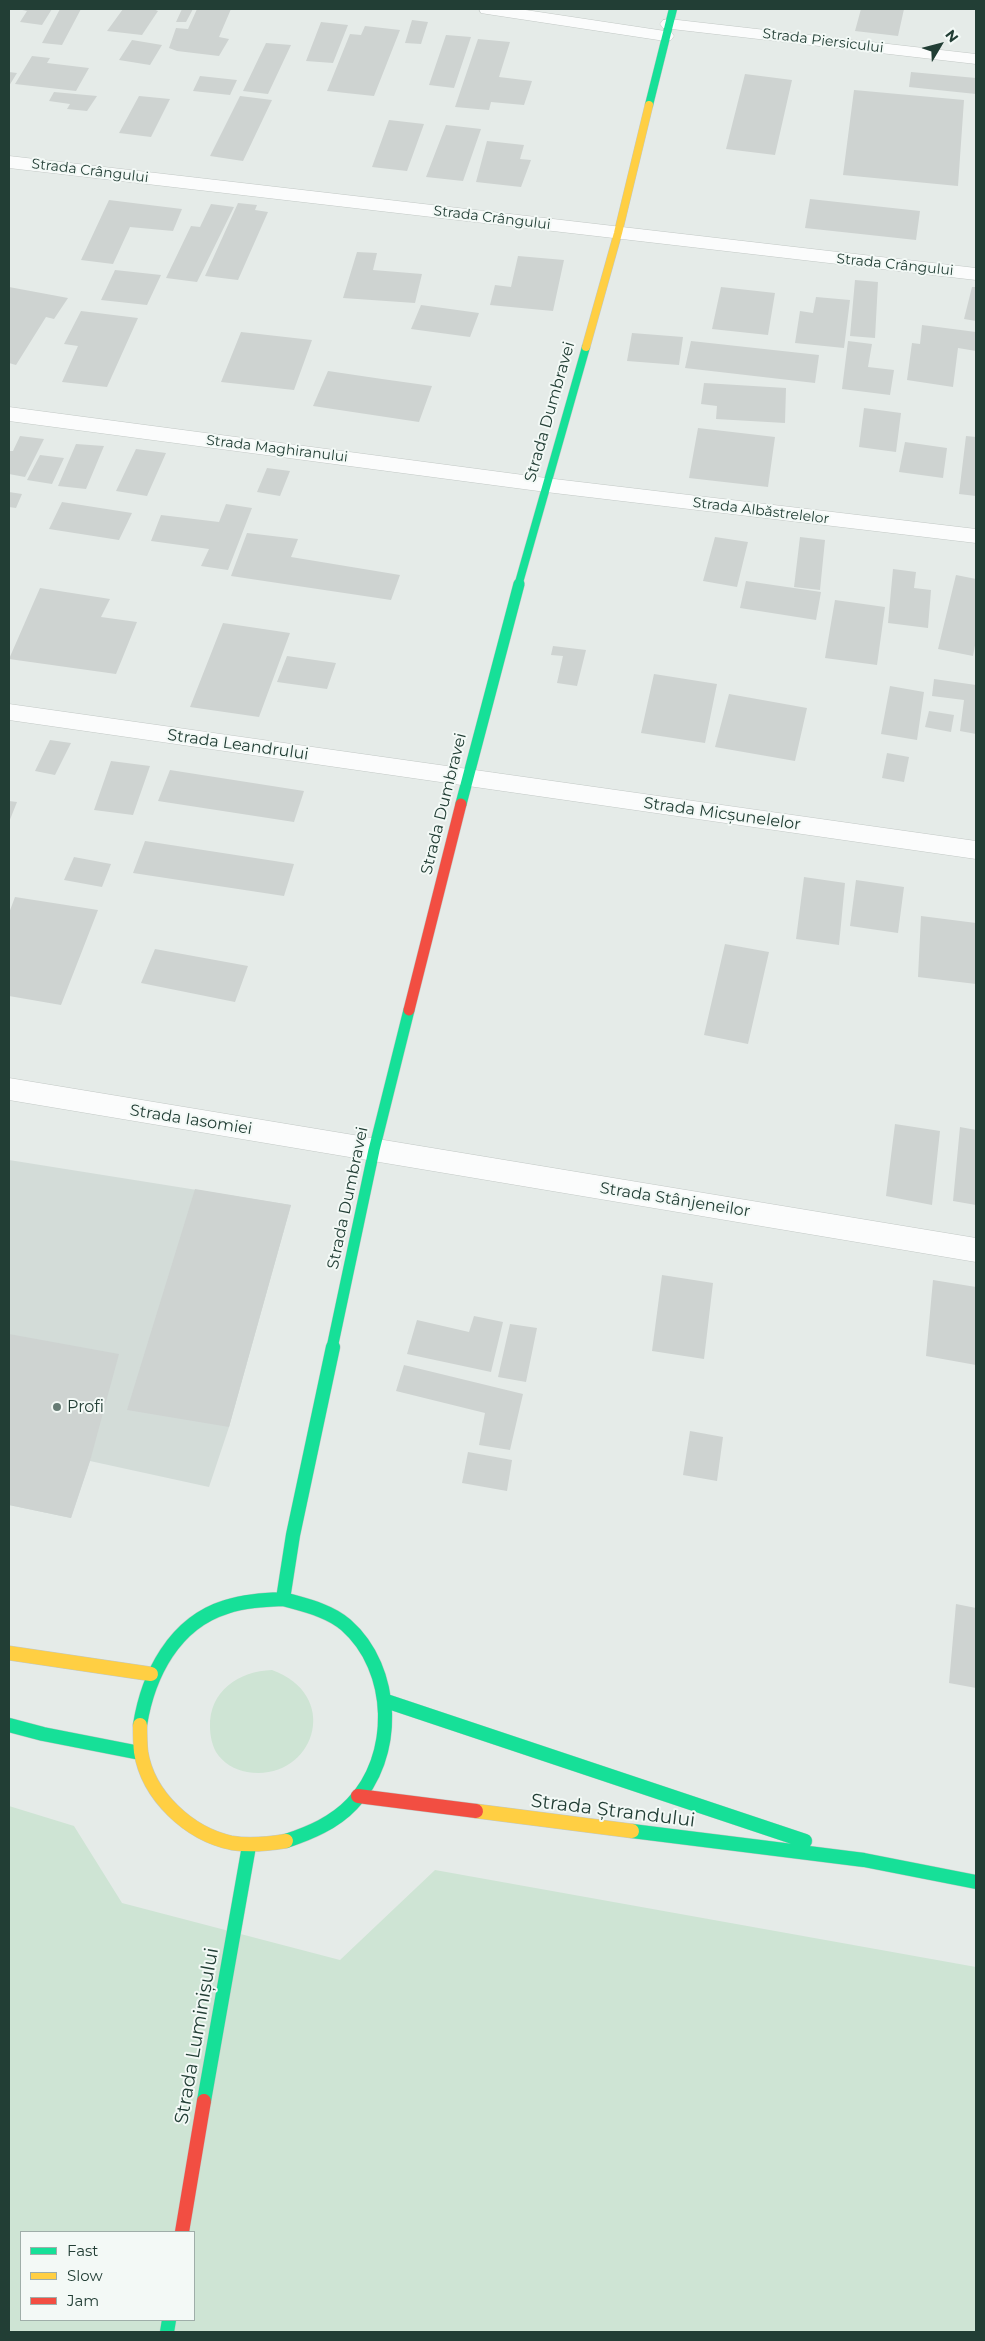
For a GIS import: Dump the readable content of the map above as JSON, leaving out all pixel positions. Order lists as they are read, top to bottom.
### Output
{
  "streets": {
    "street": [
      "Strada Piersicului",
      "Strada Crângului",
      "Strada Dumbravei",
      "Strada Maghiranului",
      "Strada Albăstrelelor",
      "Strada Leandrului",
      "Strada Micșunelelor",
      "Strada Iasomiei",
      "Strada Stânjeneilor",
      "Strada Ștrandului",
      "Strada Luminișului"
    ]
  },
  "crossings": [
    ["Strada Piersicului", "Strada Dumbravei"],
    ["Strada Crângului", "Strada Dumbravei"],
    ["Strada Dumbravei", "Strada Maghiranului"],
    ["Strada Dumbravei", "Strada Albăstrelelor"],
    ["Strada Dumbravei", "Strada Leandrului"],
    ["Strada Dumbravei", "Strada Micșunelelor"],
    ["Strada Dumbravei", "Strada Iasomiei"],
    ["Strada Dumbravei", "Strada Stânjeneilor"],
    ["Strada Maghiranului", "Strada Albăstrelelor"],
    ["Strada Leandrului", "Strada Micșunelelor"],
    ["Strada Iasomiei", "Strada Stânjeneilor"]
  ],
  "places": ["Profi"],
  "legend": ["Fast", "Slow", "Jam"],
  "north": "top right"
}
